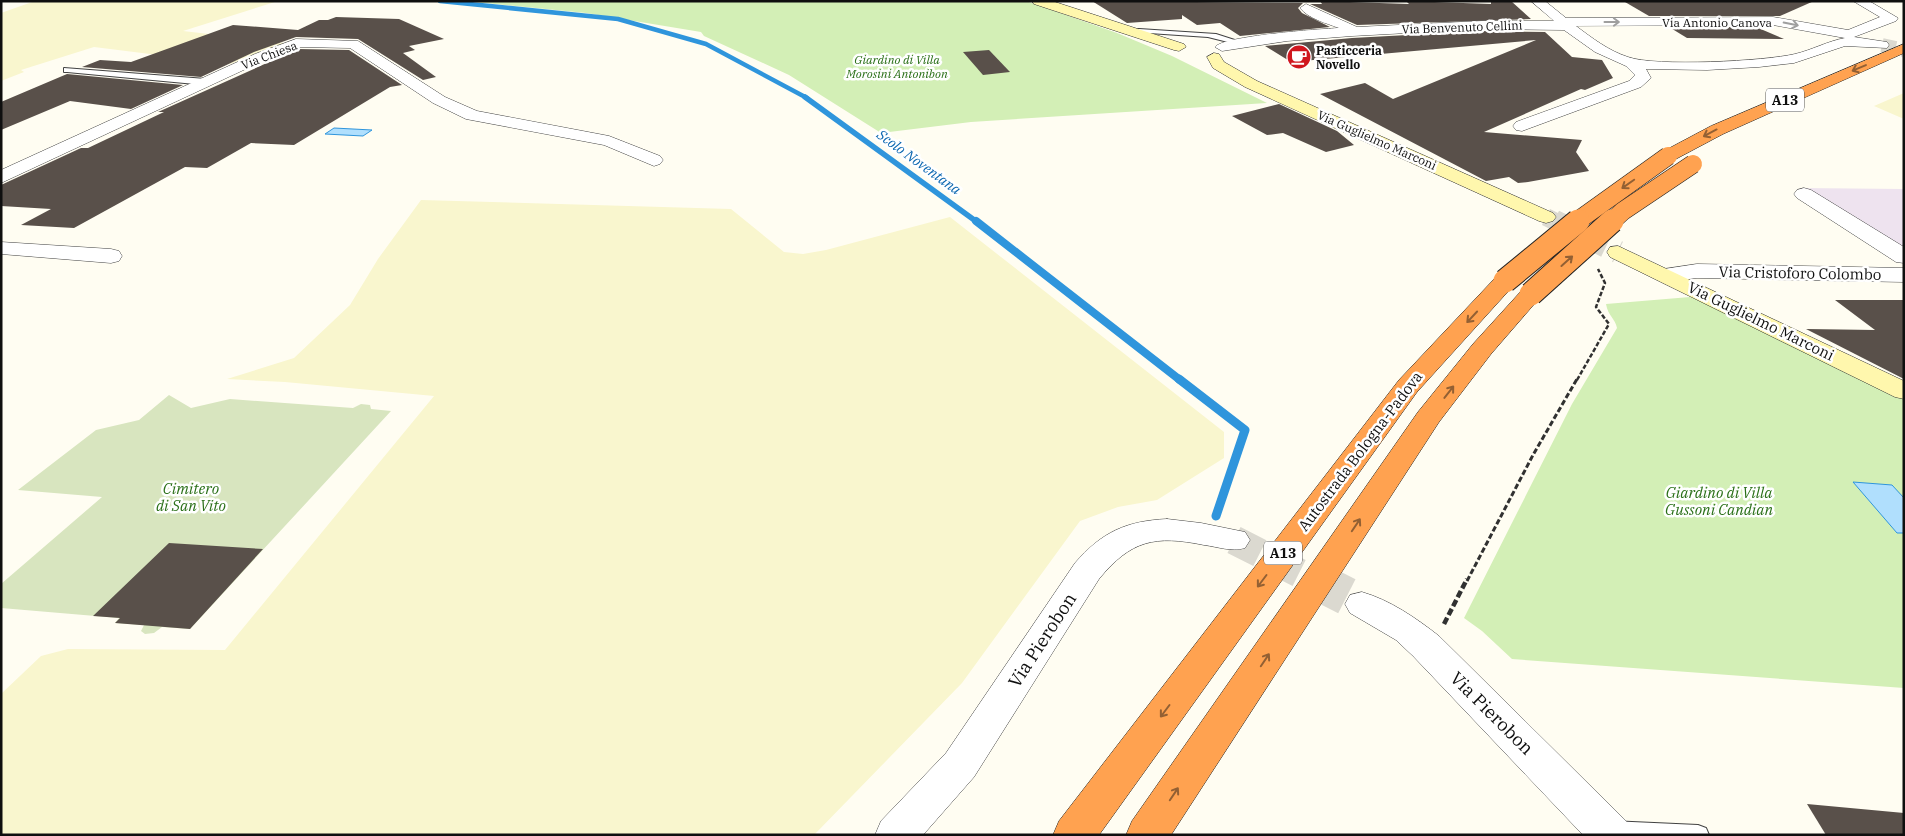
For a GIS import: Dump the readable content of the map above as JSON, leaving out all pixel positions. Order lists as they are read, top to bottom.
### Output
{
  "streets": {
    "highway": ["A13", "Autostrada Bologna-Padova"],
    "street": [
      "Via Antonio Canova",
      "Via Benvenuto Cellini",
      "Via Chiesa",
      "Via Guglielmo Marconi",
      "Via Cristoforo Colombo",
      "Via Pierobon"
    ]
  },
  "crossings": [
    ["Via Antonio Canova", "Via Benvenuto Cellini"],
    ["Via Benvenuto Cellini", "Via Guglielmo Marconi"],
    ["Via Guglielmo Marconi", "Via Cristoforo Colombo"]
  ],
  "water": ["Scolo Noventana"],
  "parks": ["Giardino di Villa Morosini Antonibon", "Cimitero di San Vito", "Giardino di Villa Gussoni Candian"],
  "places": {
    "cafe": ["Pasticceria Novello"]
  }
}
